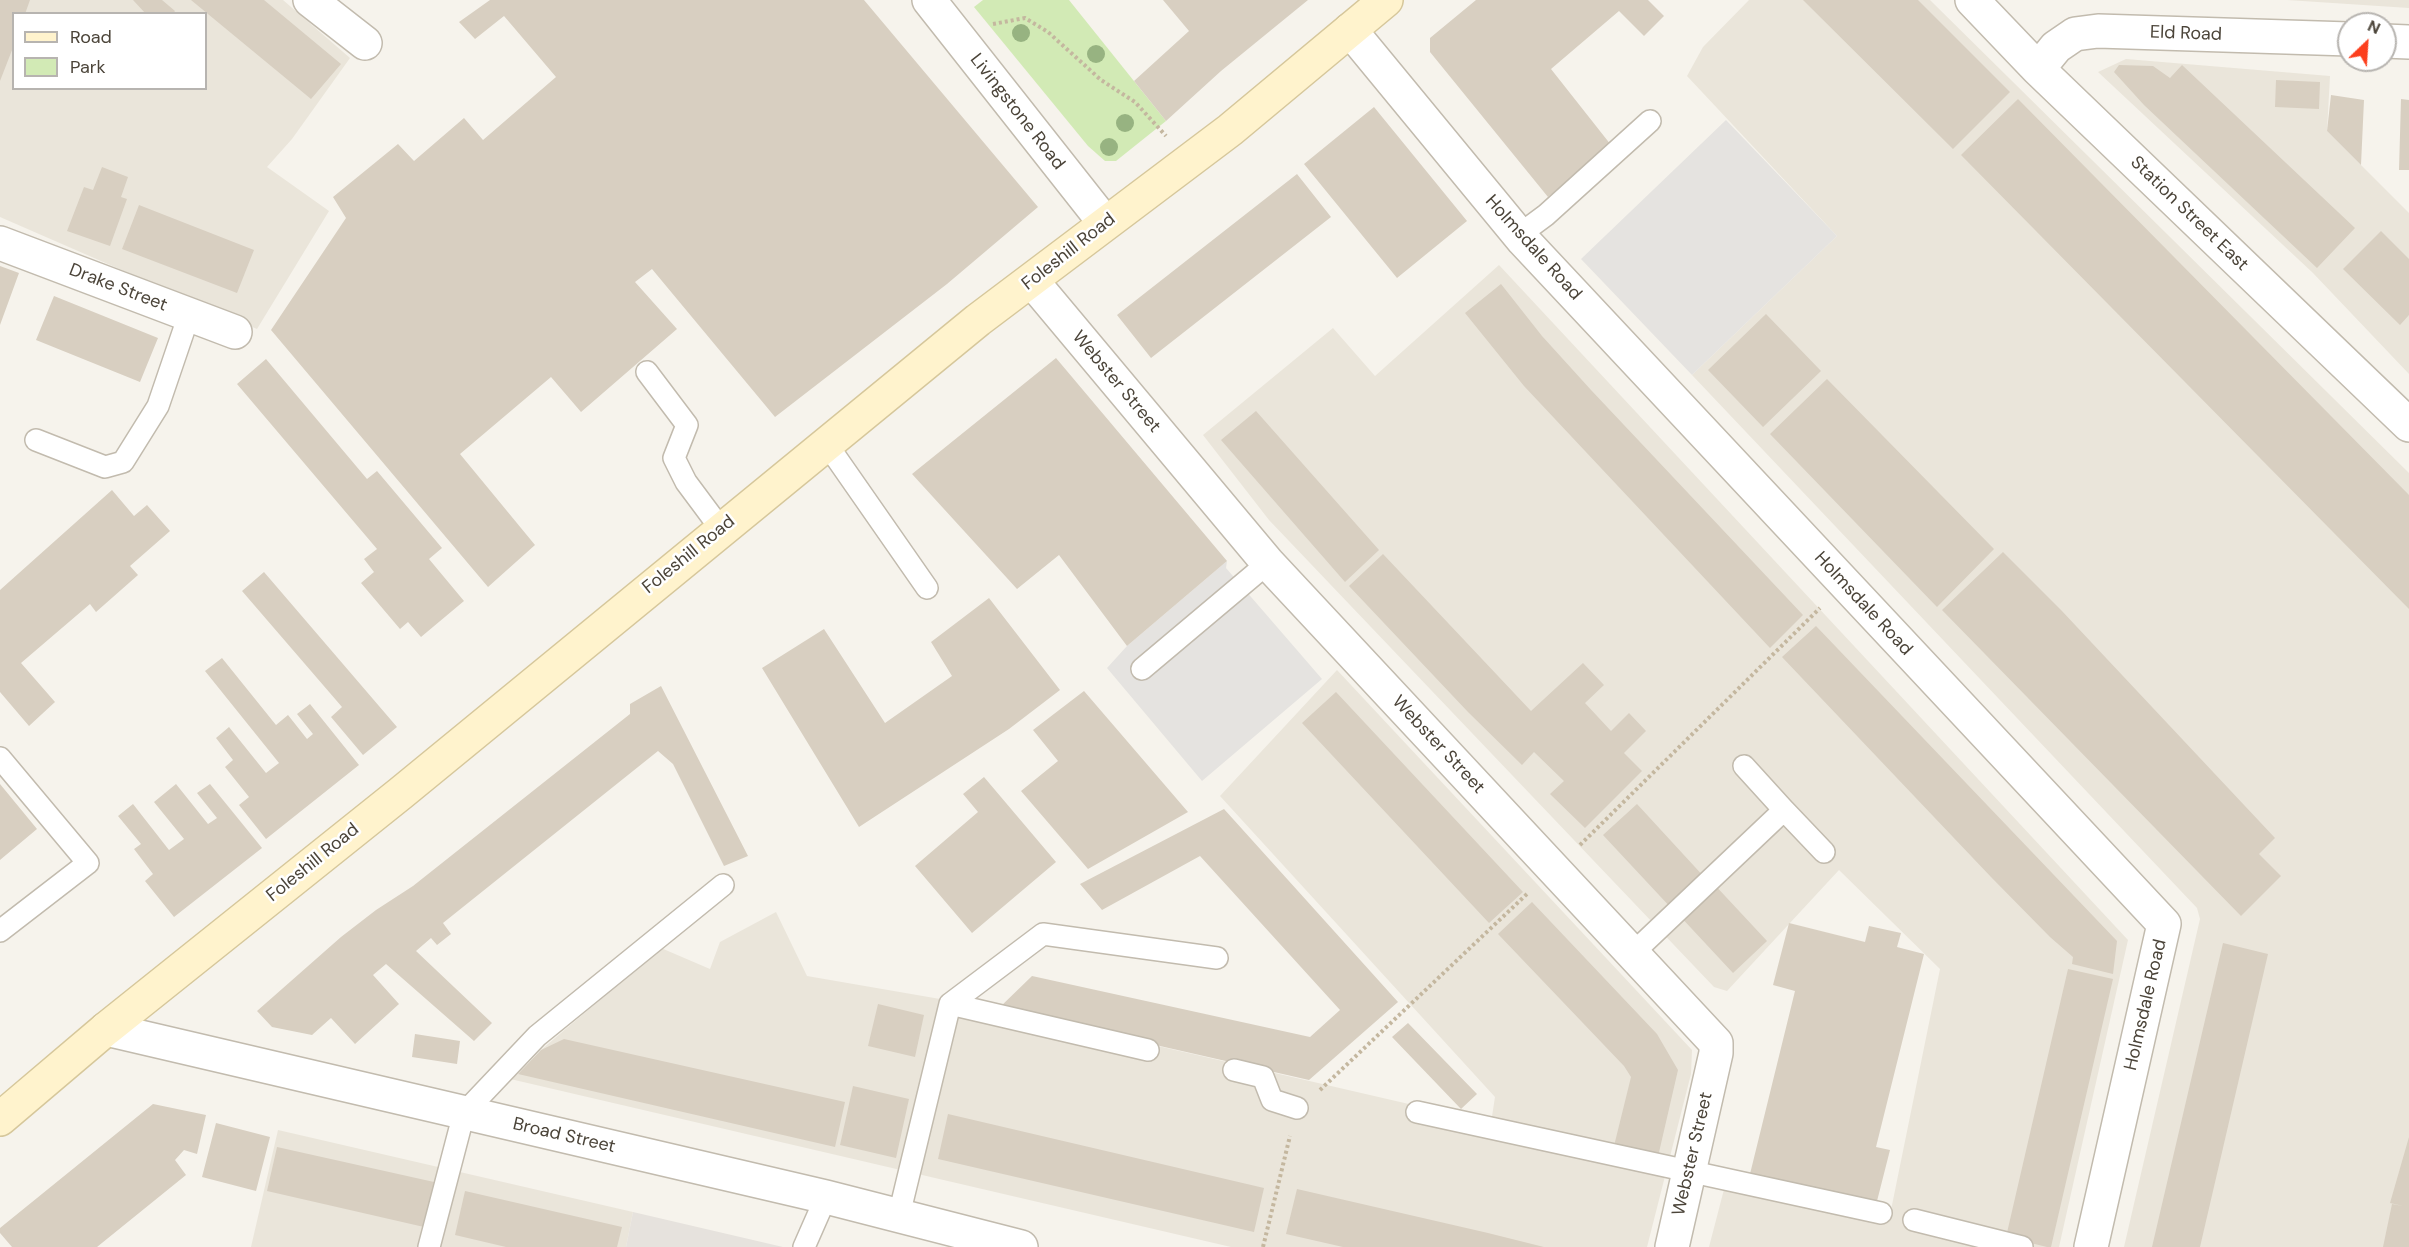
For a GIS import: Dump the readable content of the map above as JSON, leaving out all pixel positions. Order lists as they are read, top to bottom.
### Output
{
  "streets": {
    "main road": ["Foleshill Road"],
    "street": [
      "Eld Road",
      "Livingstone Road",
      "Station Street East",
      "Holmsdale Road",
      "Drake Street",
      "Webster Street",
      "Broad Street"
    ]
  },
  "crossings": [
    ["Eld Road", "Station Street East"],
    ["Livingstone Road", "Foleshill Road"],
    ["Holmsdale Road", "Foleshill Road"],
    ["Foleshill Road", "Webster Street"],
    ["Foleshill Road", "Broad Street"]
  ],
  "legend": ["Road", "Park"],
  "north": "top right"
}
